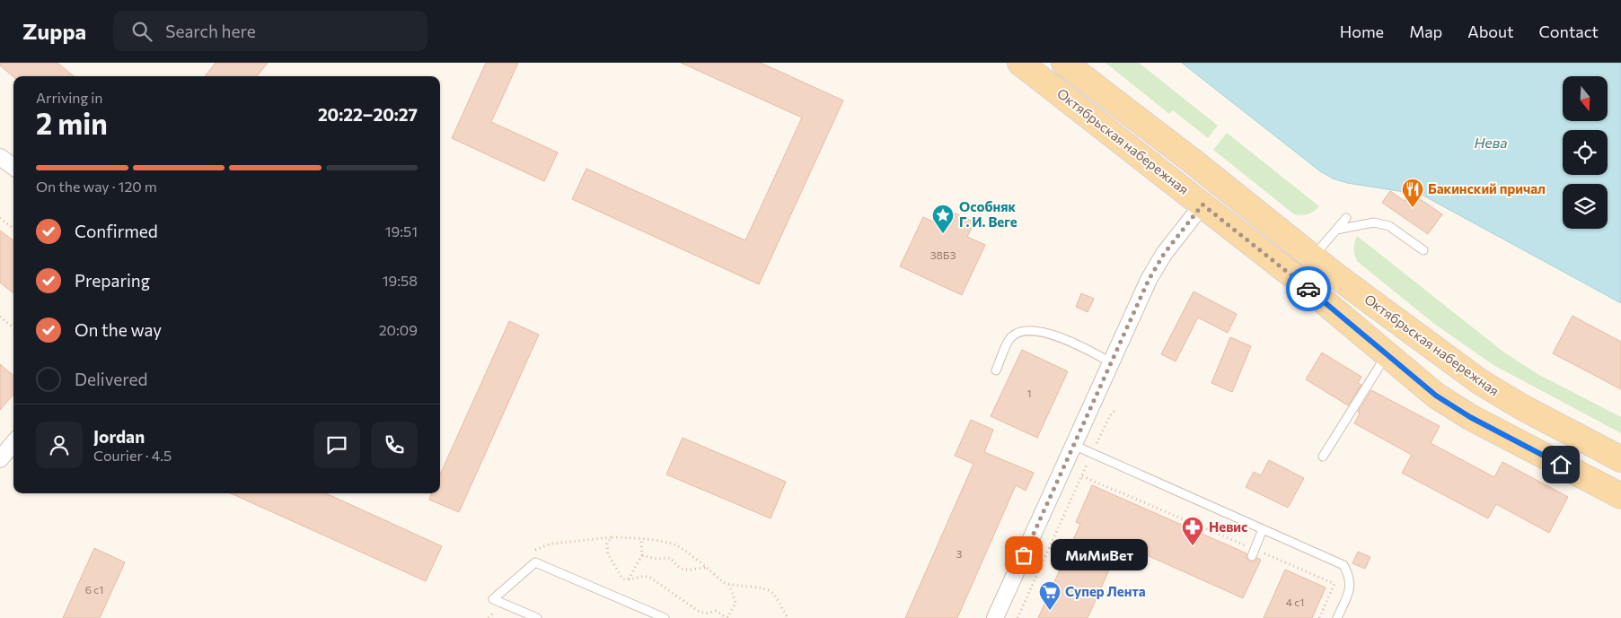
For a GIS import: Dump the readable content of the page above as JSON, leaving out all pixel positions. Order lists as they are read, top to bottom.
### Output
{
  "streets": {
    "main road": ["Октябрьская набережная"]
  },
  "water": ["Нева"],
  "places": {
    "restaurant": ["Бакинский причал"],
    "place": ["Особняк Г. И. Веге"],
    "pharmacy": ["Невис"],
    "other": ["МиМиВет"],
    "supermarket": ["Супер Лента"]
  },
  "house_numbers": [
    "38БЗ",
    "1",
    "3",
    "6 с1",
    "4 с1"
  ],
  "north": "bottom",
  "page": {
    "header": "Zuppa",
    "search": "Search here",
    "nav": [
      "Home",
      "Map",
      "About",
      "Contact"
    ],
    "heading": ["2 min", "Arriving in", "20:22–20:27"],
    "panel": ["Jordan", "Courier · 4.5"],
    "bar": "On the way · 120 m",
    "list": [
      ["Confirmed", "19:51"],
      ["Preparing", "19:58"],
      ["On the way", "20:09"],
      "Delivered"
    ],
    "bubble": "МиМиВет"
  }
}
